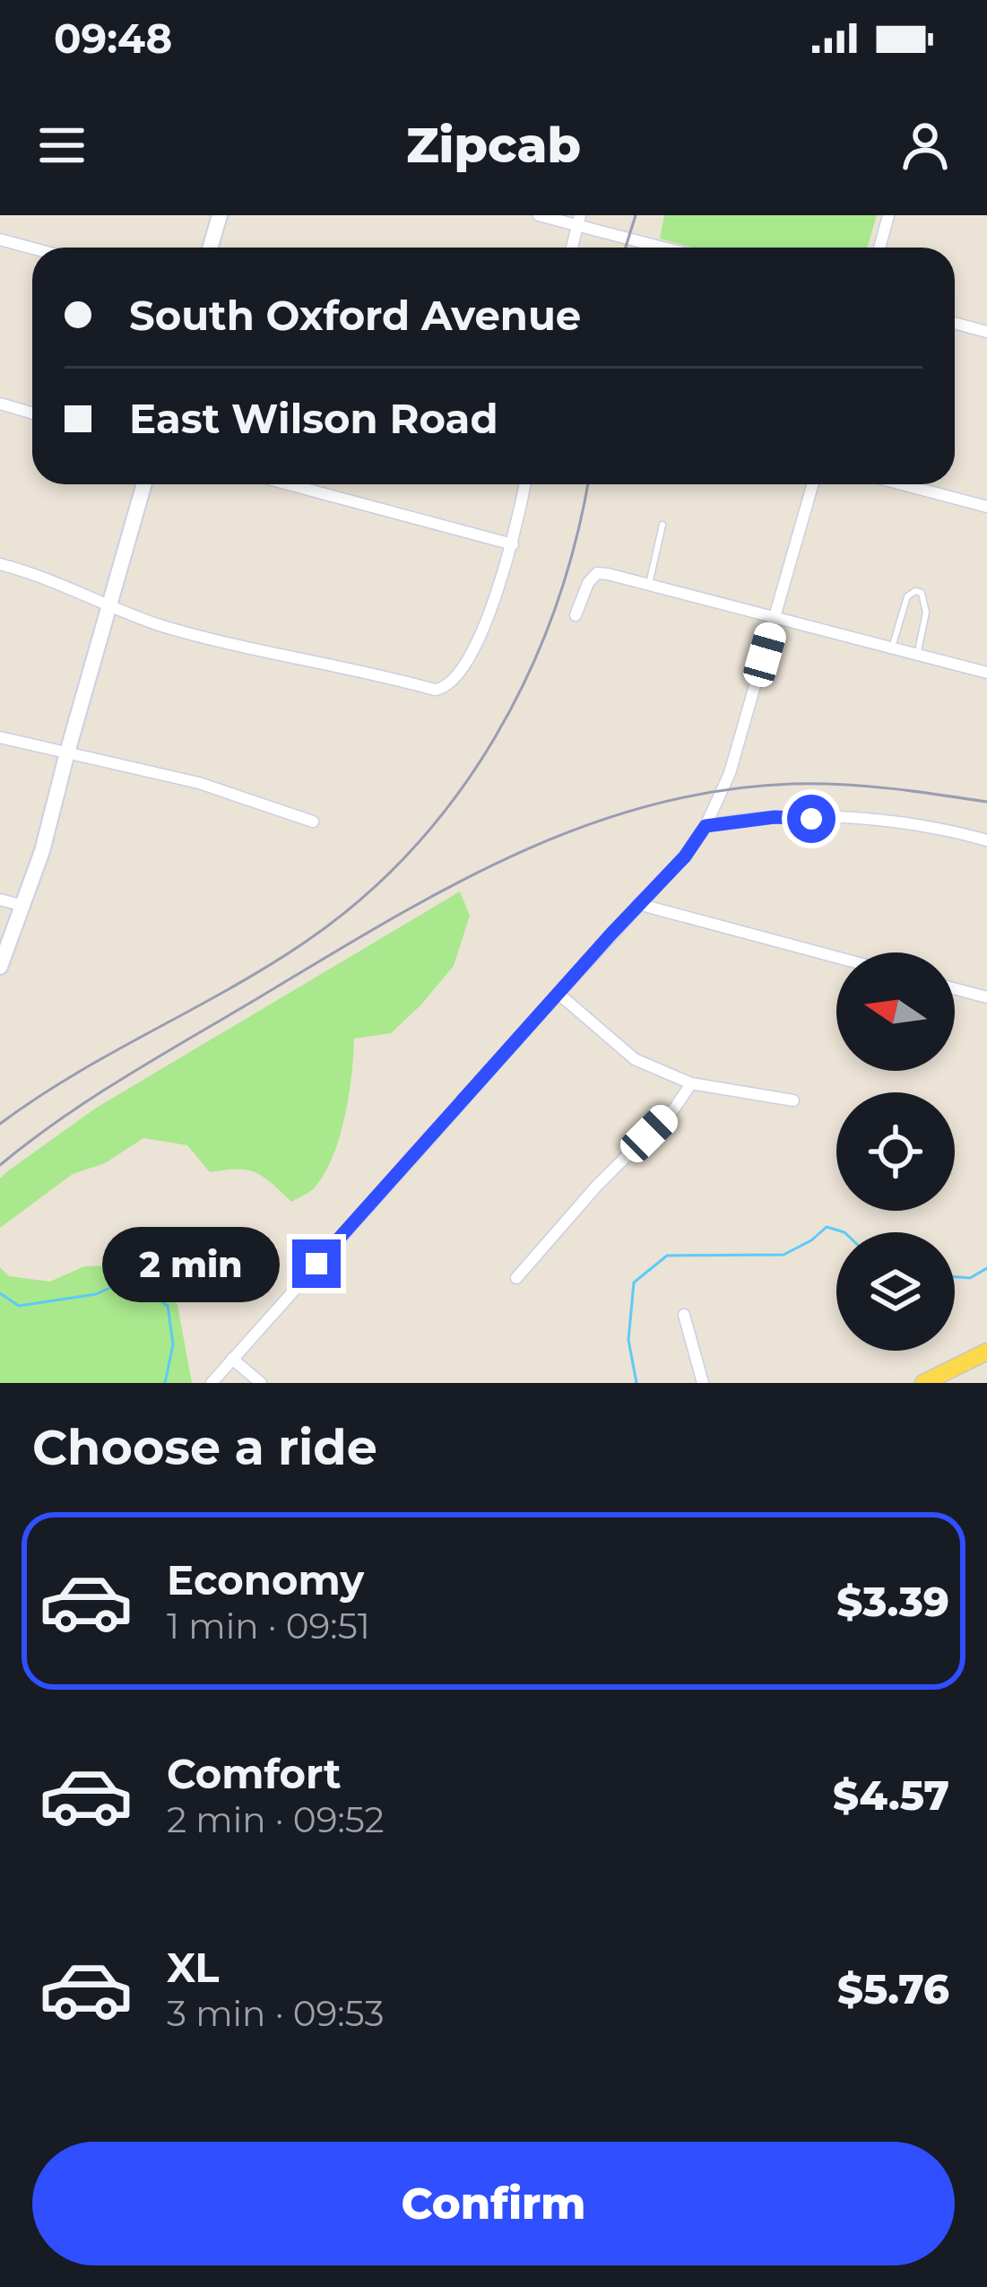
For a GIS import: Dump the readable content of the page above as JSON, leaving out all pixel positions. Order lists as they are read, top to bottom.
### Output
{
  "north": "left",
  "page": {
    "status": "09:48",
    "header": "Zipcab",
    "banner": ["South Oxford Avenue", "East Wilson Road"],
    "bubble": "2 min",
    "heading": "Choose a ride",
    "list": [
      {
        "name": "Economy",
        "note": "1 min · 09:51",
        "value": "$3.39"
      },
      {
        "name": "Comfort",
        "note": "2 min · 09:52",
        "value": "$4.57"
      },
      {
        "name": "XL",
        "note": "3 min · 09:53",
        "value": "$5.76"
      }
    ],
    "buttons": "Confirm"
  }
}
